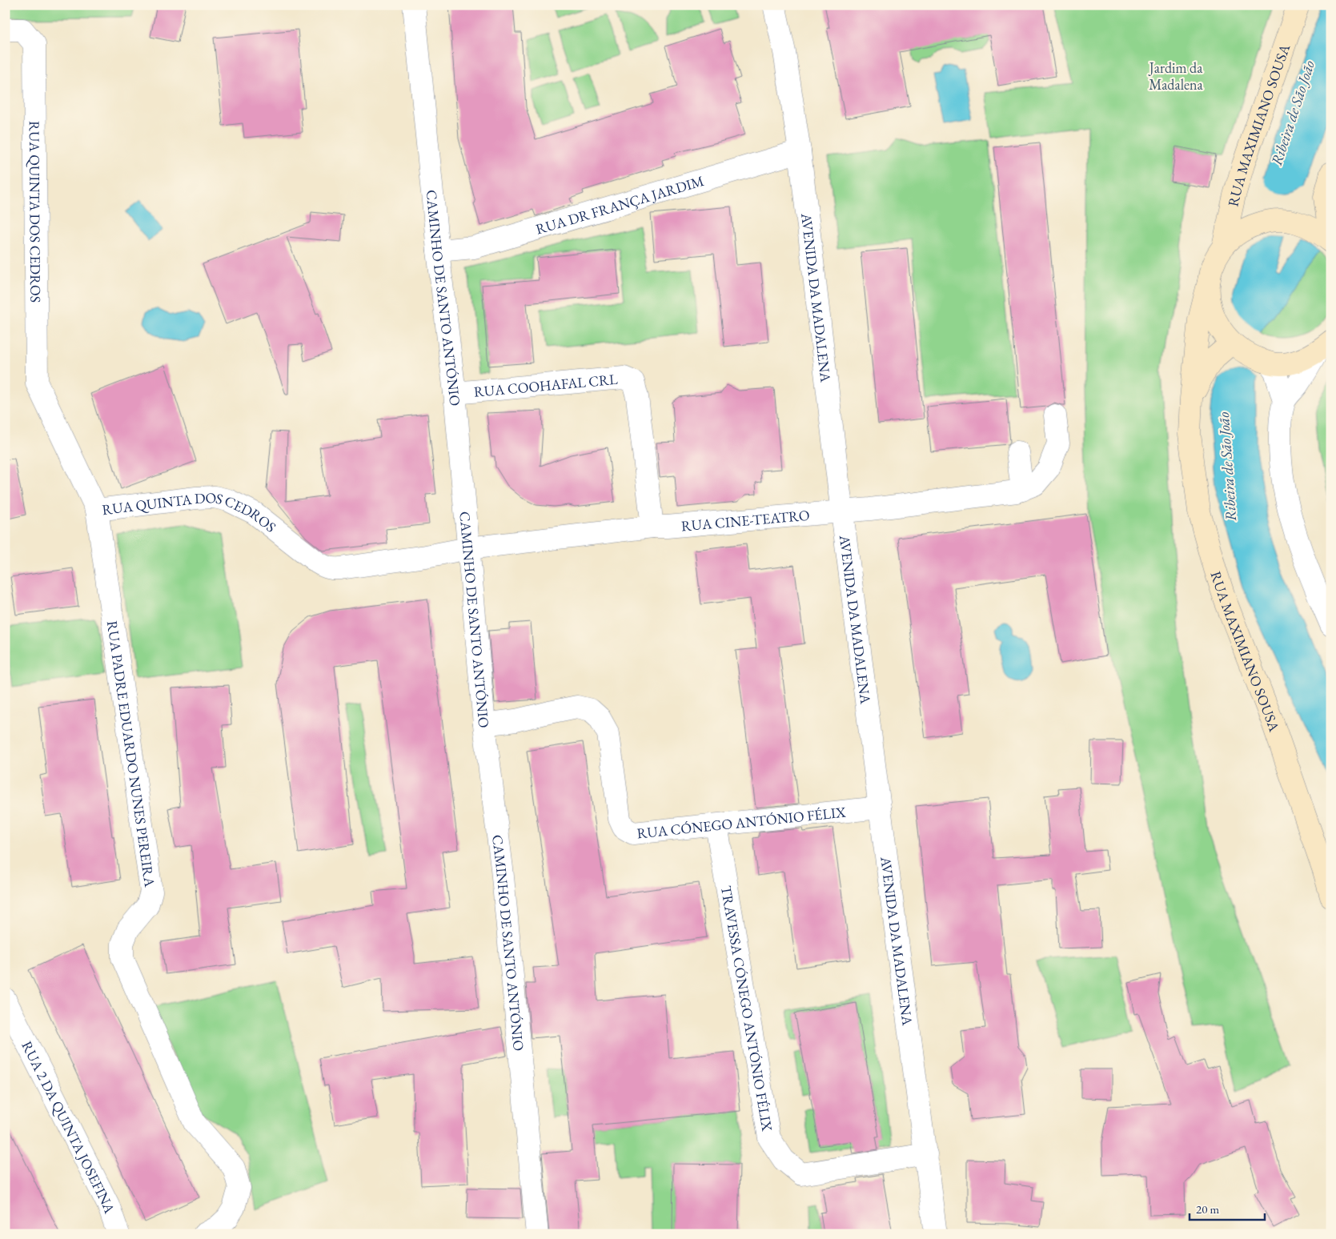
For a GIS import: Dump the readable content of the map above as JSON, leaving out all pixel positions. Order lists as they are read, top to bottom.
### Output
{
  "streets": {
    "main road": ["RUA MAXIMIANO SOUSA"],
    "street": [
      "RUA DR FRANÇA JARDIM",
      "RUA QUINTA DOS CEDROS",
      "CAMINHO DE SANTO ANTÓNIO",
      "AVENIDA DA MADALENA",
      "RUA COOHAFAL CRL",
      "RUA CINE-TEATRO",
      "RUA PADRE EDUARDO NUNES PEREIRA",
      "RUA CÓNEGO ANTÓNIO FÉLIX",
      "TRAVESSA CÓNEGO ANTÓNIO FÉLIX",
      "RUA 2 DA QUINTA JOSEFINA"
    ]
  },
  "crossings": [
    ["RUA DR FRANÇA JARDIM", "CAMINHO DE SANTO ANTÓNIO"],
    ["RUA DR FRANÇA JARDIM", "AVENIDA DA MADALENA"],
    ["RUA QUINTA DOS CEDROS", "CAMINHO DE SANTO ANTÓNIO"],
    ["RUA QUINTA DOS CEDROS", "RUA CINE-TEATRO"],
    ["RUA QUINTA DOS CEDROS", "RUA PADRE EDUARDO NUNES PEREIRA"],
    ["CAMINHO DE SANTO ANTÓNIO", "RUA COOHAFAL CRL"],
    ["CAMINHO DE SANTO ANTÓNIO", "RUA CINE-TEATRO"],
    ["CAMINHO DE SANTO ANTÓNIO", "RUA CÓNEGO ANTÓNIO FÉLIX"],
    ["AVENIDA DA MADALENA", "RUA CINE-TEATRO"],
    ["AVENIDA DA MADALENA", "RUA CÓNEGO ANTÓNIO FÉLIX"],
    ["AVENIDA DA MADALENA", "TRAVESSA CÓNEGO ANTÓNIO FÉLIX"],
    ["RUA COOHAFAL CRL", "RUA CINE-TEATRO"],
    ["RUA CÓNEGO ANTÓNIO FÉLIX", "TRAVESSA CÓNEGO ANTÓNIO FÉLIX"]
  ],
  "water": ["Ribeira de São João"],
  "parks": ["Jardim da Madalena"],
  "scale_bar": "20 m"
}
